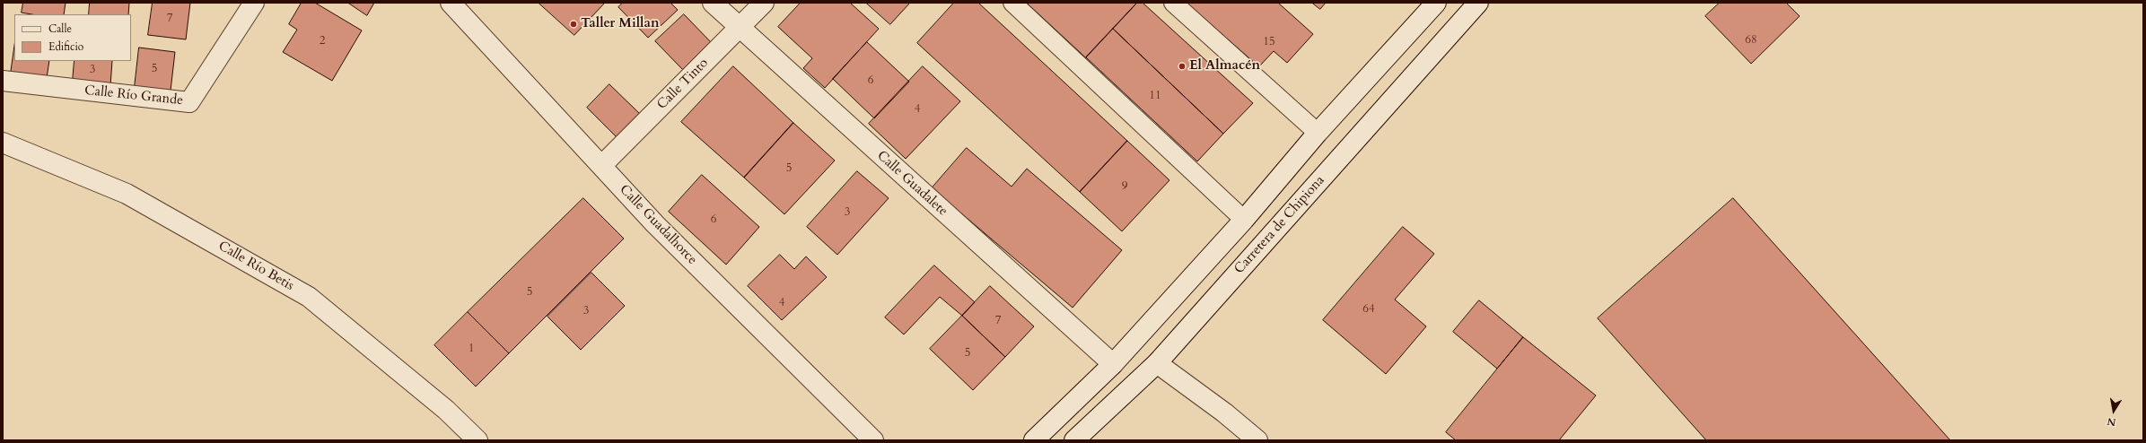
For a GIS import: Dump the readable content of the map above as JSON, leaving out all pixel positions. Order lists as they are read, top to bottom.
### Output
{
  "streets": {
    "street": [
      "Calle Tinto",
      "Calle Río Grande",
      "Calle Guadalete",
      "Calle Guadalhorce",
      "Carretera de Chipiona",
      "Calle Río Betis"
    ]
  },
  "crossings": [
    ["Calle Tinto", "Calle Guadalete"],
    ["Calle Tinto", "Calle Guadalhorce"]
  ],
  "places": ["Taller Millan", "El Almacén"],
  "house_numbers": [
    "7",
    "68",
    "2",
    "15",
    "5",
    "3",
    "6",
    "11",
    "4",
    "5",
    "9",
    "3",
    "6",
    "5",
    "4",
    "64",
    "3",
    "7",
    "1",
    "5"
  ],
  "legend": ["Calle", "Edificio"],
  "north": "bottom"
}
